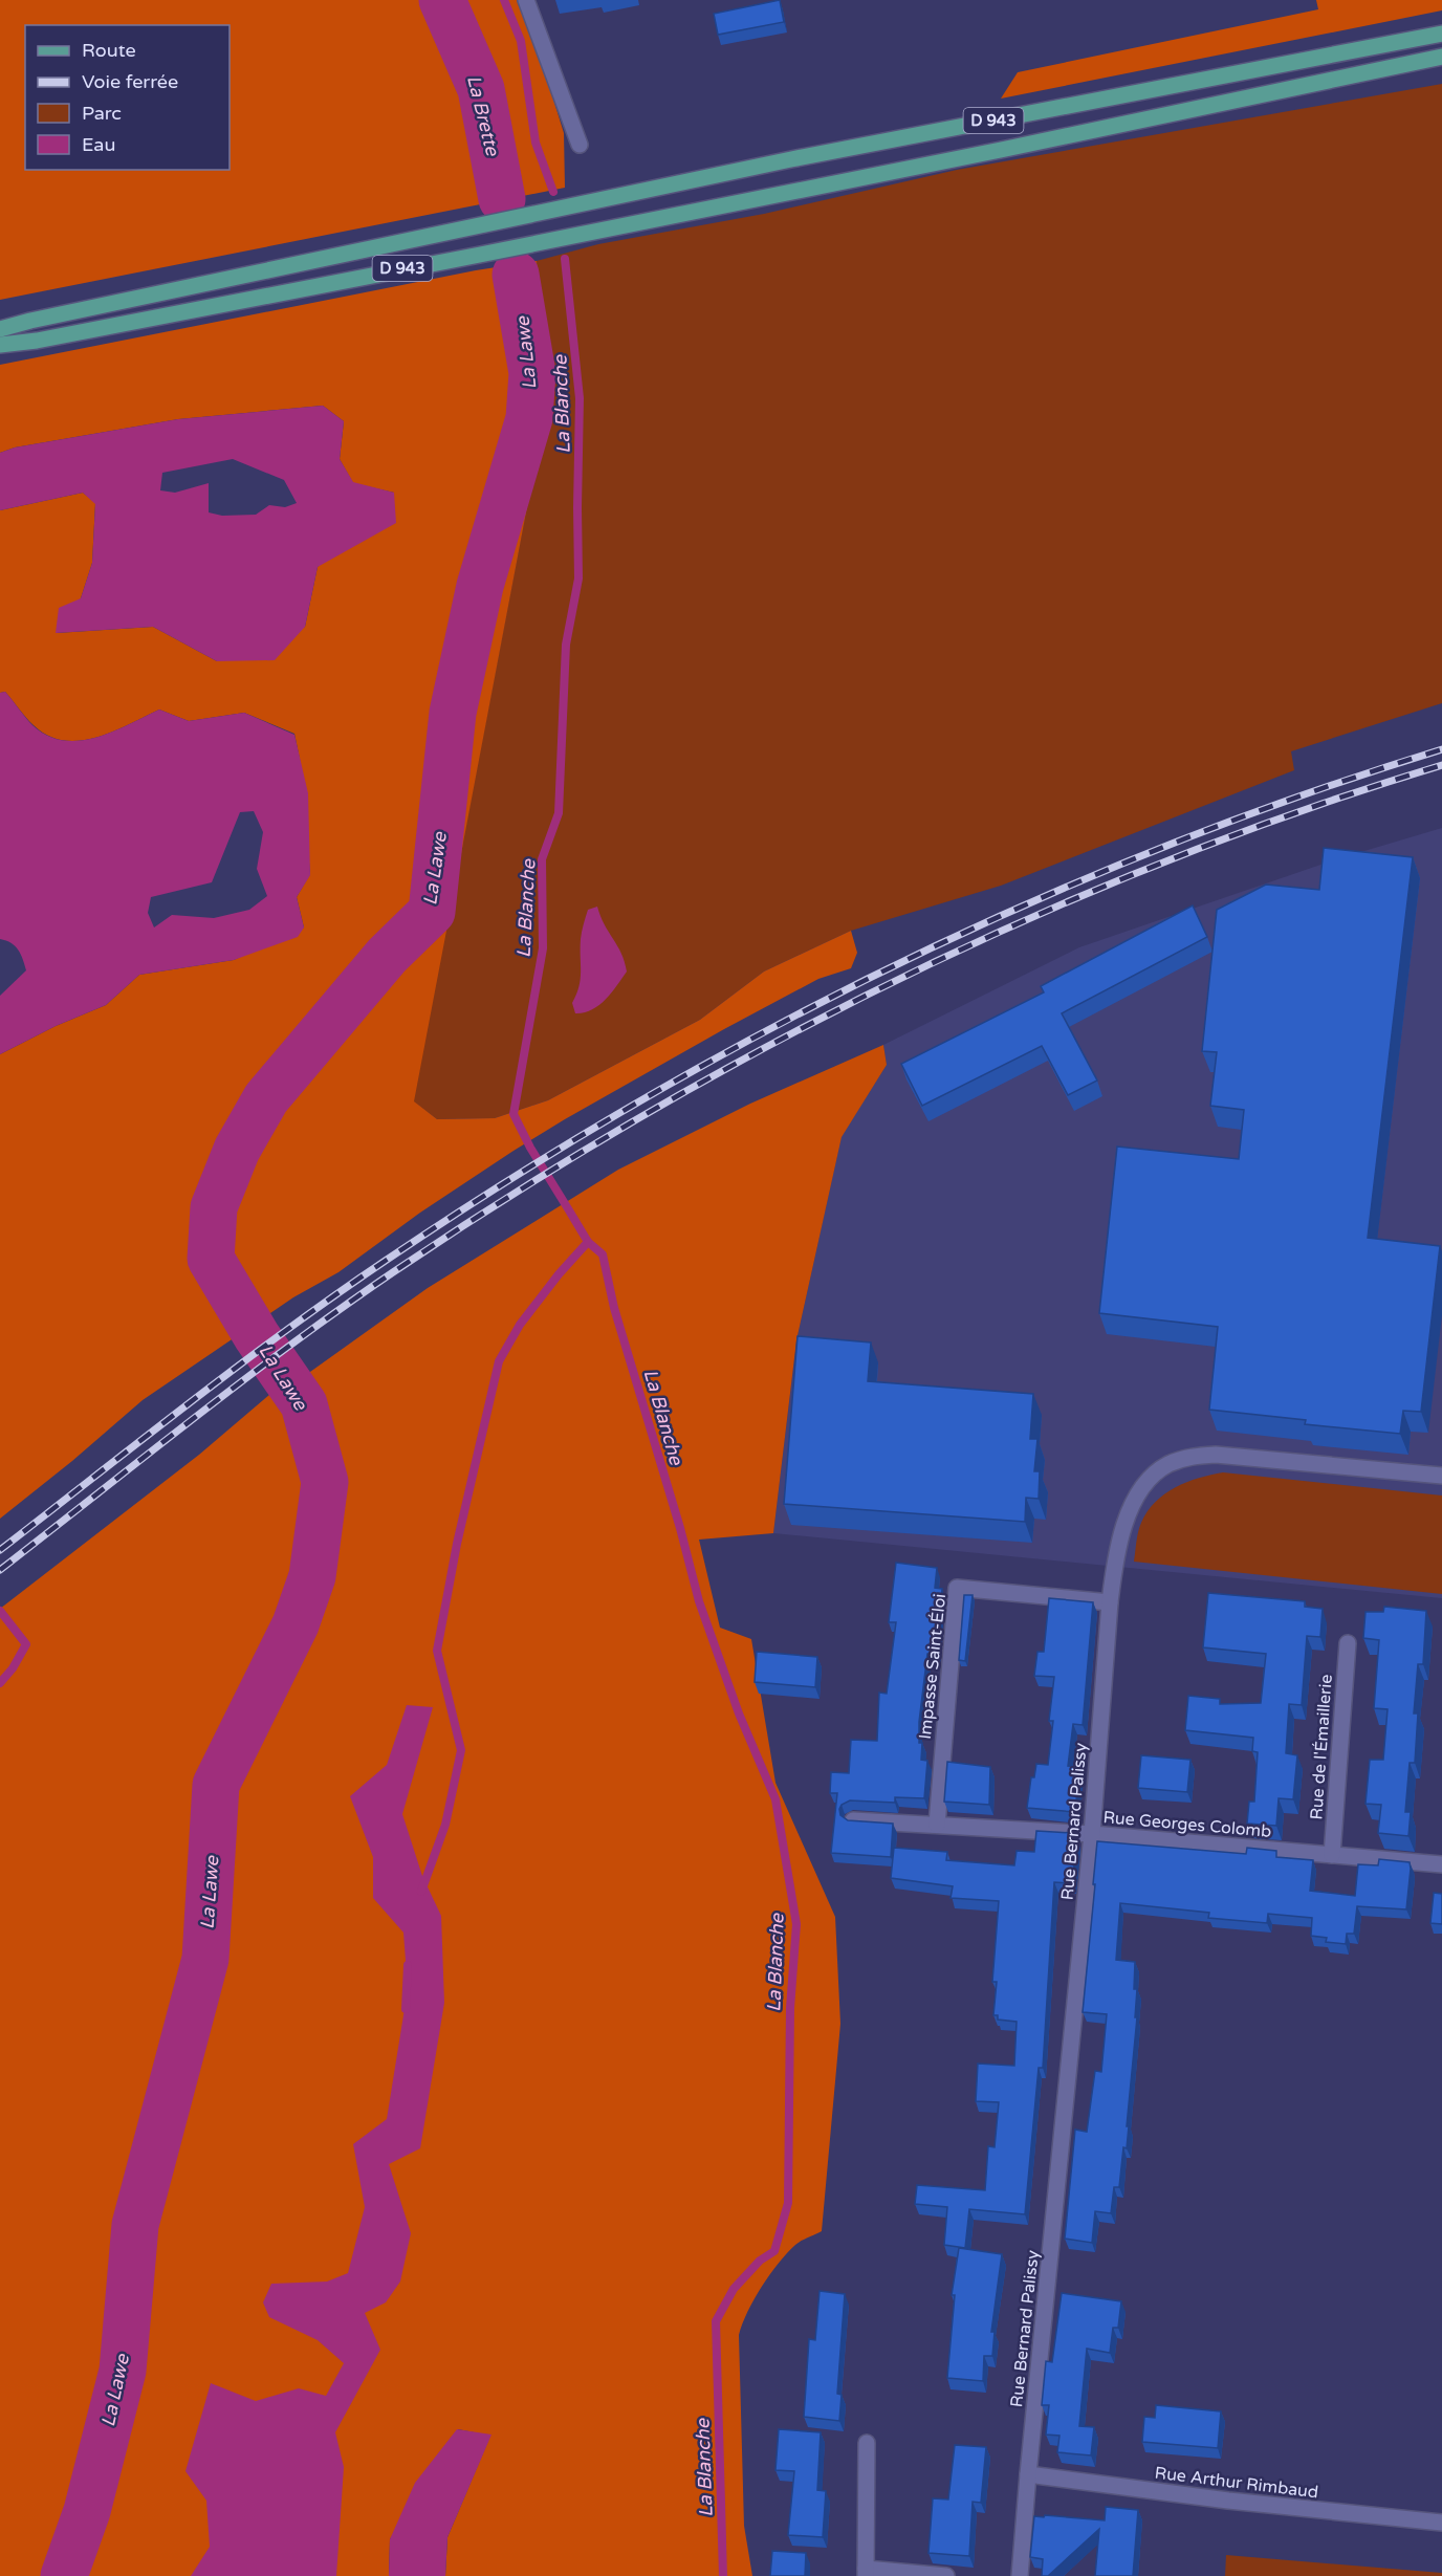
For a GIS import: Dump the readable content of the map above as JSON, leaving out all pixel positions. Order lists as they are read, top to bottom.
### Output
{
  "streets": {
    "main road": ["D 943"],
    "street": [
      "Impasse Saint-Éloi",
      "Rue de l'Émaillerie",
      "Rue Bernard Palissy",
      "Rue Georges Colomb",
      "Rue Arthur Rimbaud"
    ]
  },
  "crossings": [
    ["Impasse Saint-Éloi", "Rue Bernard Palissy"],
    ["Impasse Saint-Éloi", "Rue Georges Colomb"],
    ["Rue de l'Émaillerie", "Rue Georges Colomb"],
    ["Rue Bernard Palissy", "Rue Georges Colomb"],
    ["Rue Bernard Palissy", "Rue Arthur Rimbaud"]
  ],
  "water": ["La Brette", "La Lawe", "La Blanche"],
  "legend": [
    "Route",
    "Voie ferrée",
    "Parc",
    "Eau"
  ]
}
